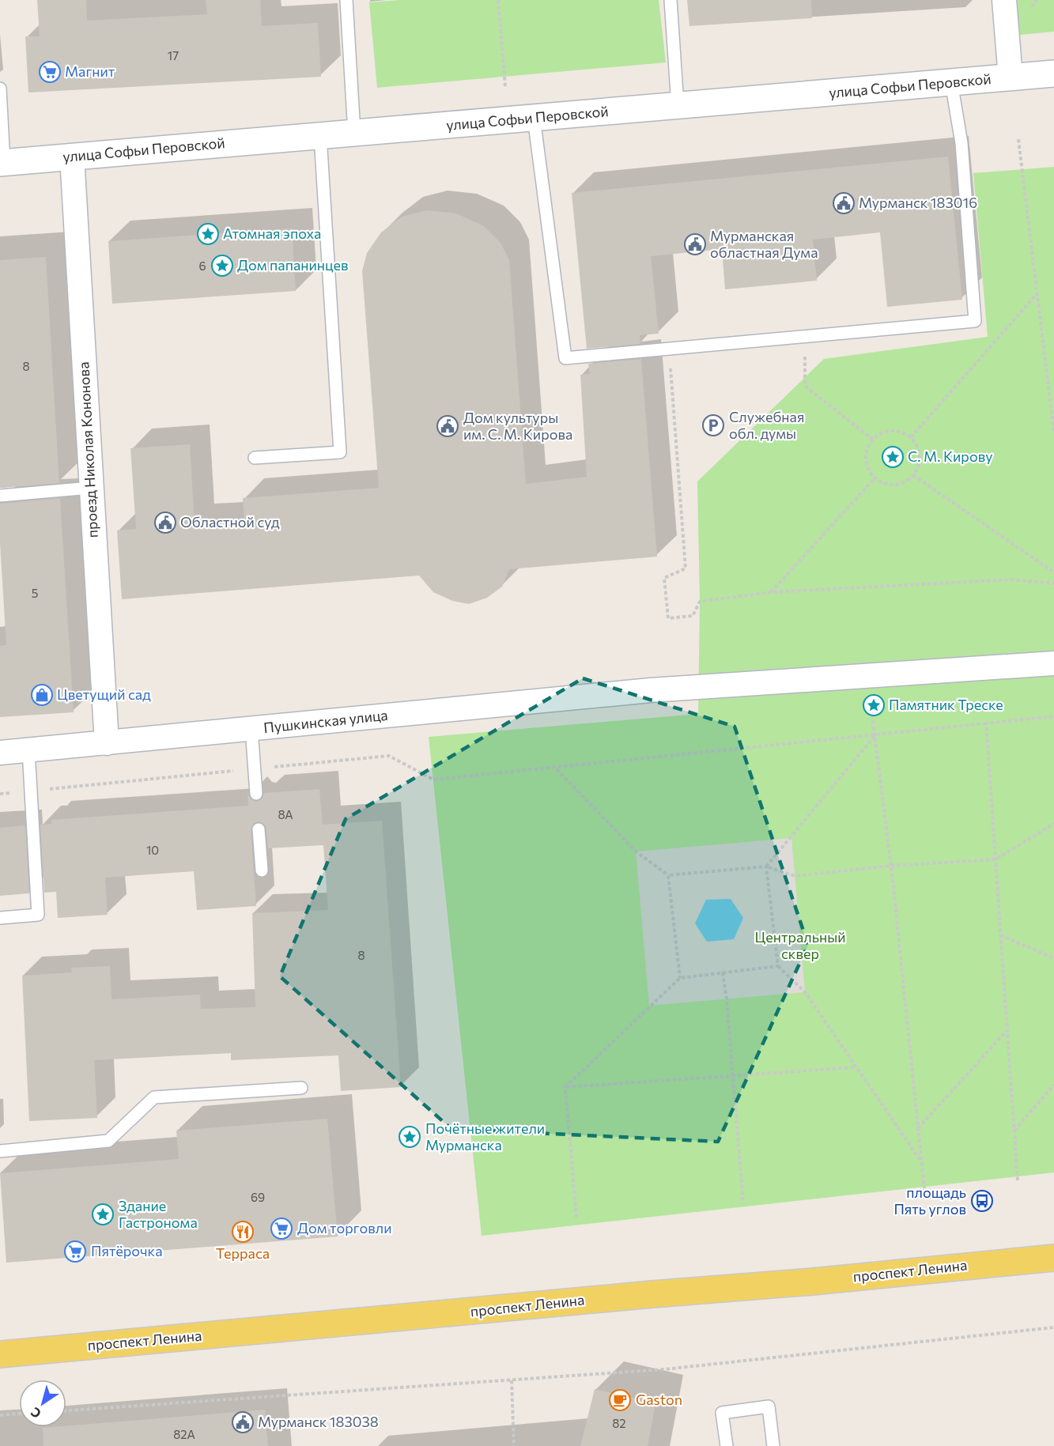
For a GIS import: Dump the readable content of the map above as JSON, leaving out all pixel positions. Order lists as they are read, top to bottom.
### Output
{
  "streets": {
    "main road": ["проспект Ленина"],
    "street": ["улица Софьи Перовской", "проезд Николая Кононова", "Пушкинская улица"]
  },
  "crossings": [
    ["улица Софьи Перовской", "проезд Николая Кононова"],
    ["проезд Николая Кононова", "Пушкинская улица"]
  ],
  "parks": ["Центральный сквер"],
  "places": {
    "supermarket": ["Магнит", "Дом торговли", "Пятёрочка"],
    "public building": [
      "Мурманск 183016",
      "Мурманская областная Дума",
      "Дом культуры им. С. М. Кирова",
      "Областной суд",
      "Мурманск 183038"
    ],
    "place": [
      "Атомная эпоха",
      "Дом папанинцев",
      "С. М. Кирову",
      "Памятник Треске",
      "Почётные жители Мурманска",
      "Здание Гастронома"
    ],
    "parking": ["Служебная обл. думы"],
    "shop": ["Цветущий сад"],
    "bus stop": ["площадь Пять углов"],
    "restaurant": ["Терраса"],
    "cafe": ["Gaston"]
  },
  "house_numbers": [
    "17",
    "6",
    "8",
    "5",
    "8А",
    "10",
    "8",
    "69",
    "82",
    "82А"
  ],
  "north": "bottom left"
}
